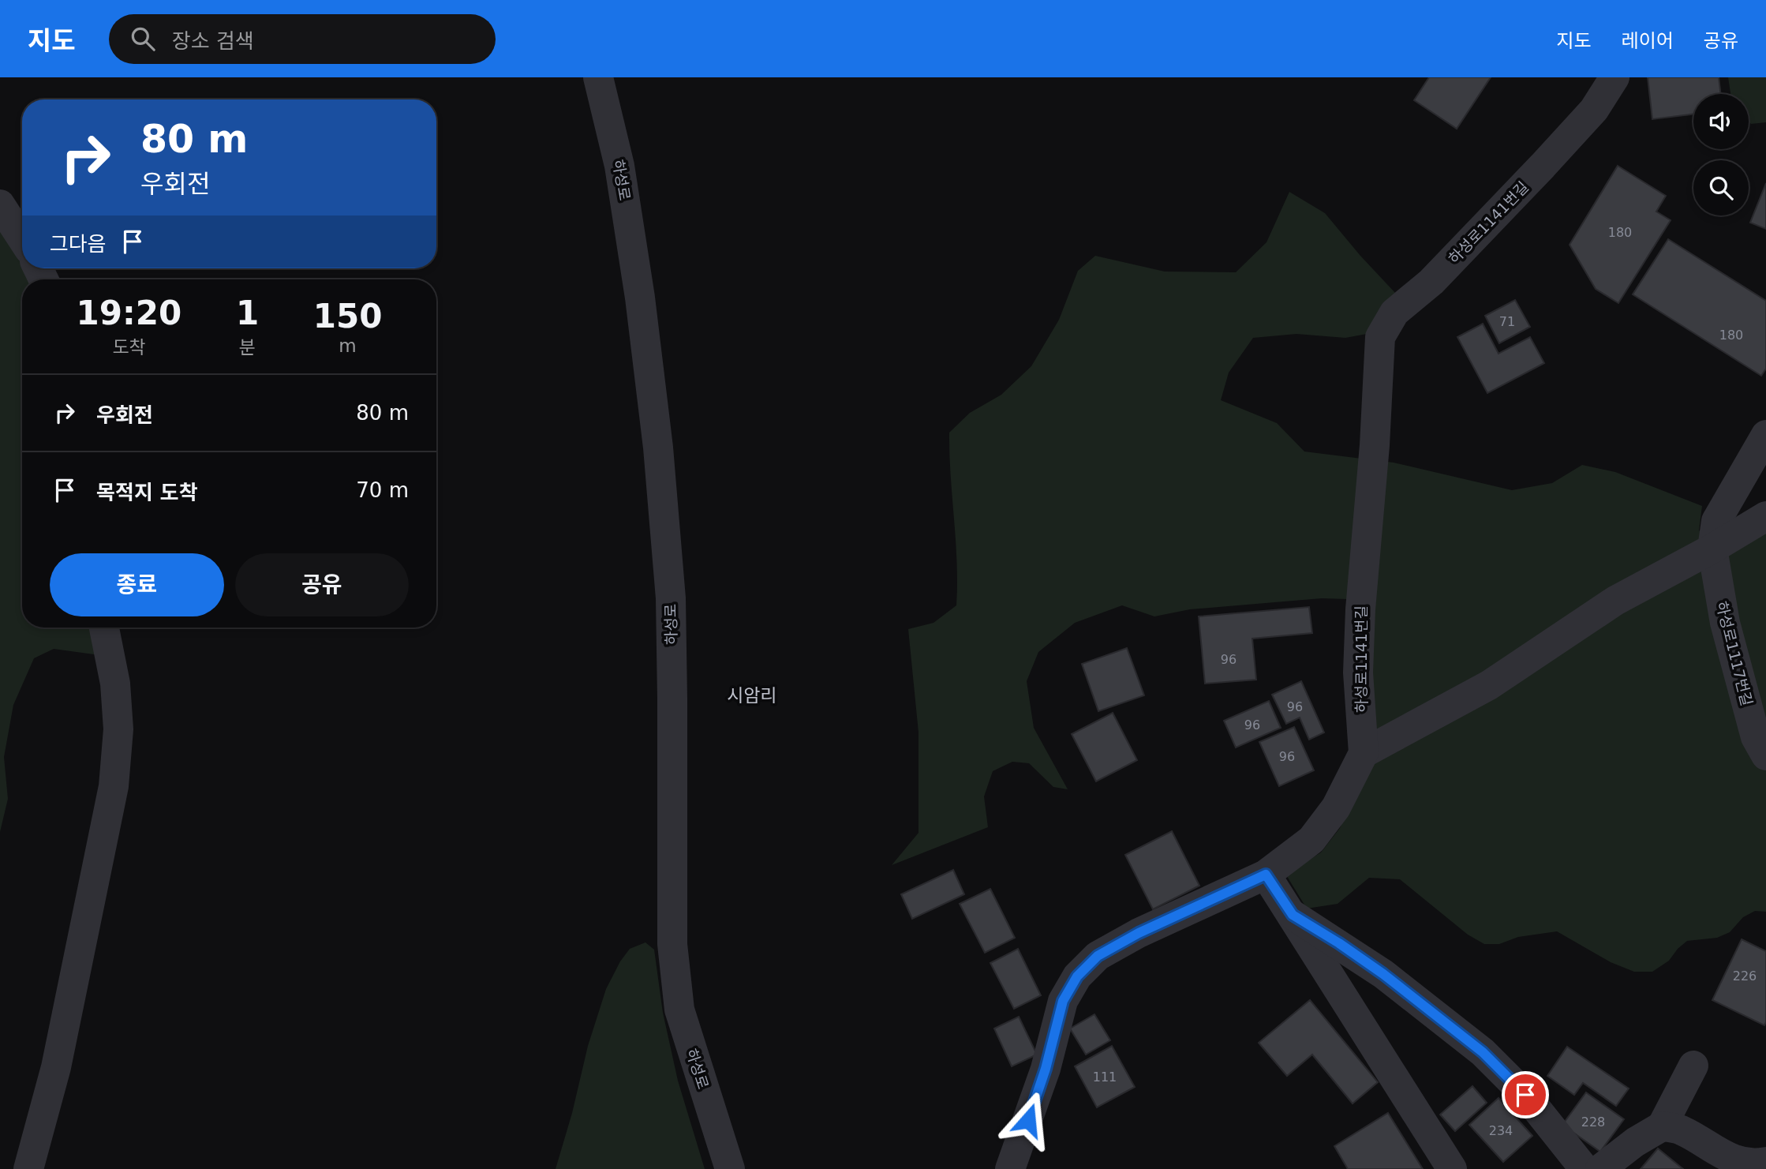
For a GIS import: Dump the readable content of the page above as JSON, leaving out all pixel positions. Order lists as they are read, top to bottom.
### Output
{
  "streets": {
    "street": ["하성로", "하성로1141번길", "하성로1117번길"]
  },
  "districts": ["시암리"],
  "house_numbers": [
    "180",
    "71",
    "180",
    "96",
    "96",
    "96",
    "96",
    "226",
    "111",
    "228",
    "234"
  ],
  "page": {
    "header": "지도",
    "search": "장소 검색",
    "nav": ["지도", "레이어", "공유"],
    "turn": ["80 m", "우회전"],
    "then": "그다음",
    "eta": [
      "19:20",
      "도착",
      "1",
      "분",
      "150",
      "m"
    ],
    "list": [
      {
        "name": "우회전",
        "value": "80 m"
      },
      {
        "name": "목적지 도착",
        "value": "70 m"
      }
    ],
    "buttons": ["종료", "공유"]
  }
}
